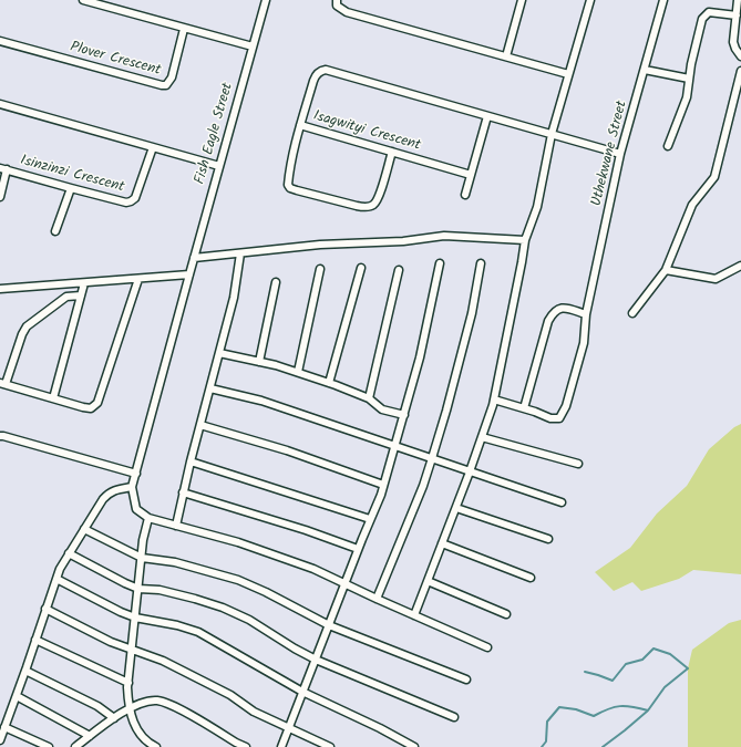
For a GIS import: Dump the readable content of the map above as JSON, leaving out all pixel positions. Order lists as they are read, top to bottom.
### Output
{
  "streets": {
    "street": [
      "Plover Crescent",
      "Isagwityi Crescent",
      "Fish Eagle Street",
      "Uthekwane Street",
      "Isinzinzi Crescent"
    ]
  },
  "crossings": [
    ["Isagwityi Crescent", "Uthekwane Street"]
  ]
}
